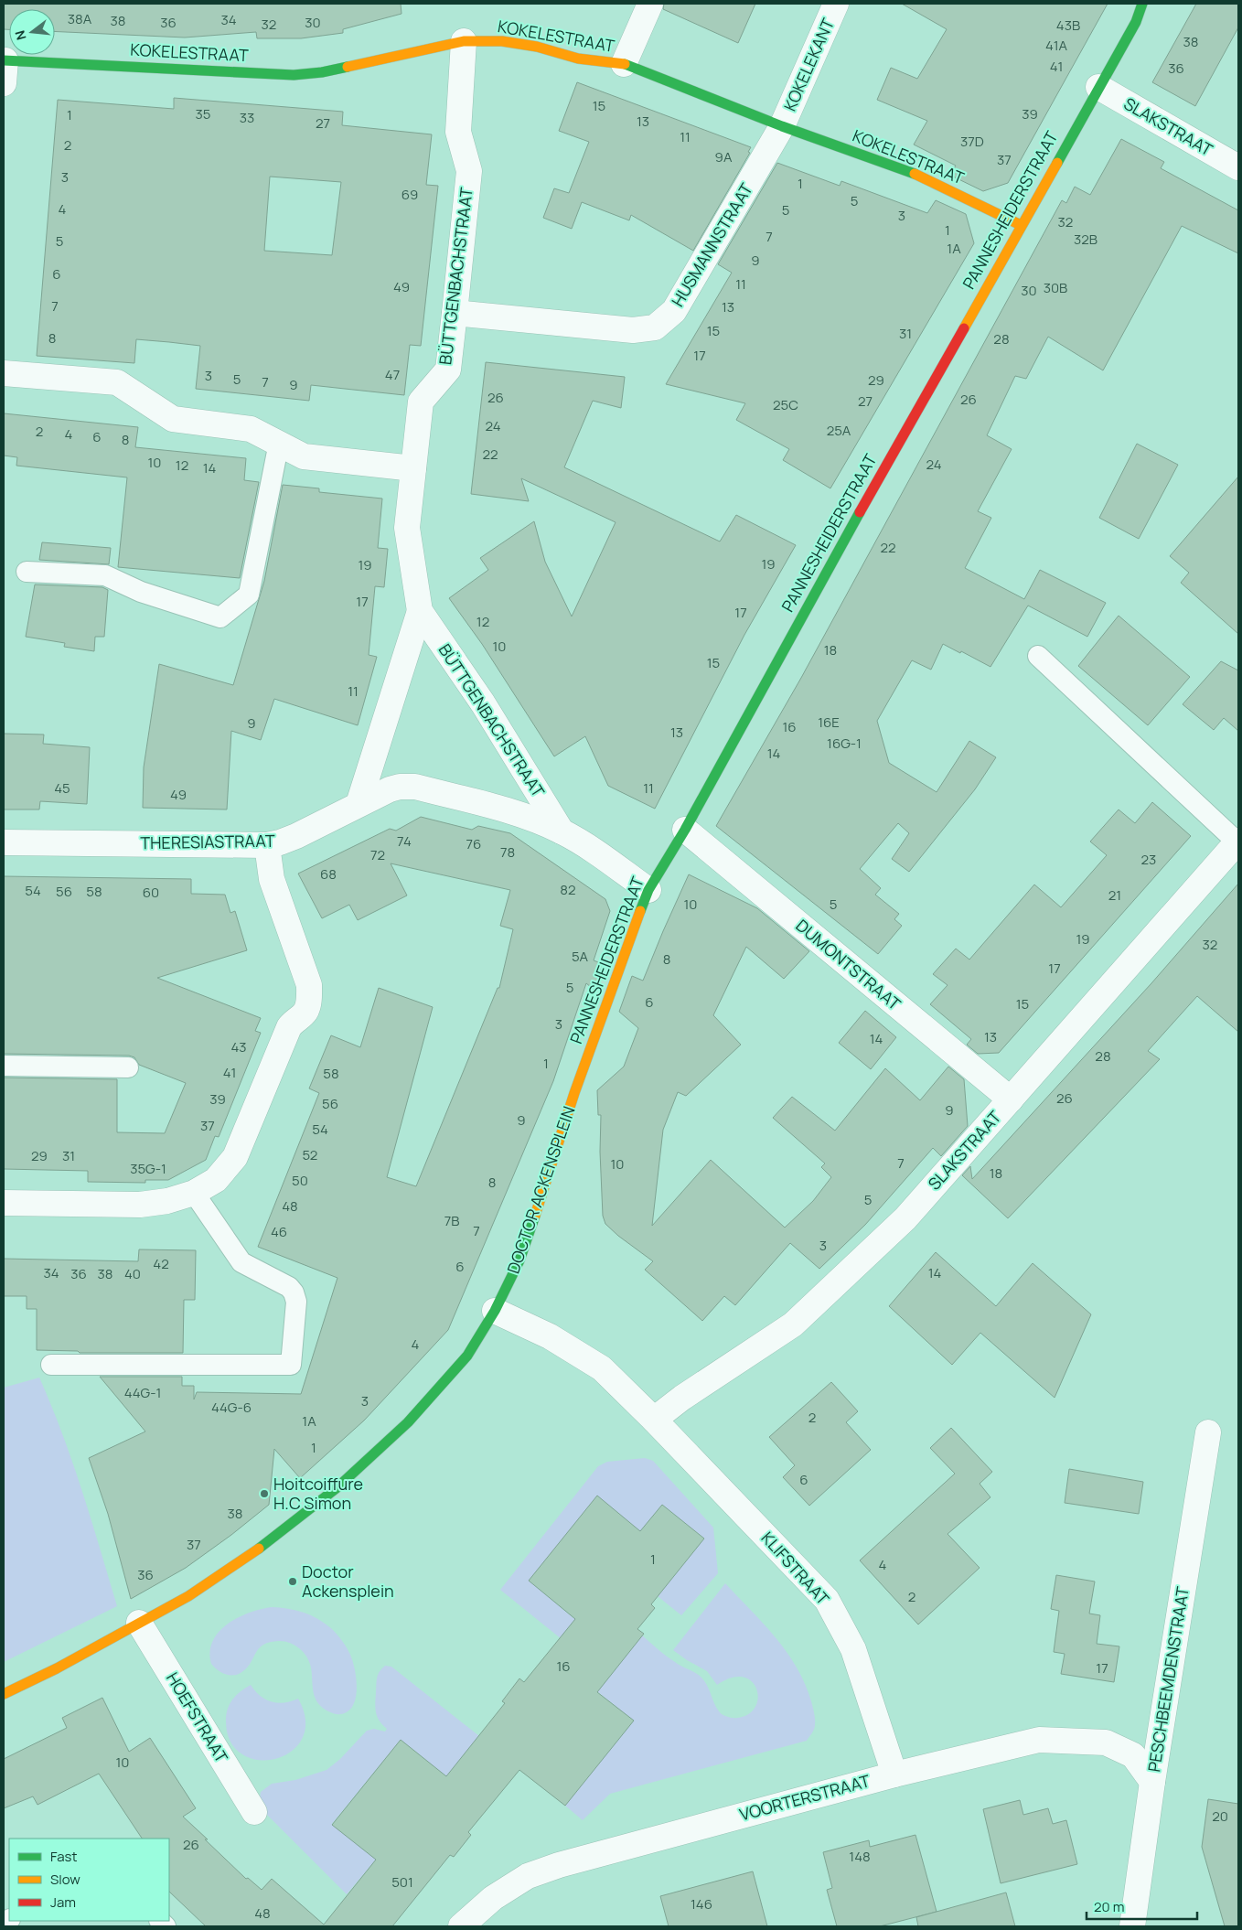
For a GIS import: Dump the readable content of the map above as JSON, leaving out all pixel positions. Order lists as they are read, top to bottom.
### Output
{
  "streets": {
    "street": [
      "KOKELESTRAAT",
      "KOKELEKANT",
      "SLAKSTRAAT",
      "PANNESHEIDERSTRAAT",
      "HUSMANNSTRAAT",
      "BÜTTGENBACHSTRAAT",
      "THERESIASTRAAT",
      "DUMONTSTRAAT",
      "DOCTOR ACKENSPLEIN",
      "KLIFSTRAAT",
      "PESCHBEEMDENSTRAAT",
      "HOEFSTRAAT",
      "VOORTERSTRAAT"
    ]
  },
  "crossings": [
    ["KOKELESTRAAT", "KOKELEKANT"],
    ["KOKELESTRAAT", "PANNESHEIDERSTRAAT"],
    ["KOKELESTRAAT", "HUSMANNSTRAAT"],
    ["KOKELESTRAAT", "BÜTTGENBACHSTRAAT"],
    ["KOKELEKANT", "HUSMANNSTRAAT"],
    ["SLAKSTRAAT", "PANNESHEIDERSTRAAT"],
    ["SLAKSTRAAT", "DUMONTSTRAAT"],
    ["SLAKSTRAAT", "KLIFSTRAAT"],
    ["PANNESHEIDERSTRAAT", "THERESIASTRAAT"],
    ["PANNESHEIDERSTRAAT", "DUMONTSTRAAT"],
    ["PANNESHEIDERSTRAAT", "DOCTOR ACKENSPLEIN"],
    ["HUSMANNSTRAAT", "BÜTTGENBACHSTRAAT"],
    ["BÜTTGENBACHSTRAAT", "THERESIASTRAAT"],
    ["DOCTOR ACKENSPLEIN", "HOEFSTRAAT"],
    ["KLIFSTRAAT", "VOORTERSTRAAT"],
    ["PESCHBEEMDENSTRAAT", "VOORTERSTRAAT"]
  ],
  "places": ["Hoitcoiffure H.C Simon", "Doctor Ackensplein"],
  "house_numbers": [
    "38A",
    "34",
    "38",
    "36",
    "30",
    "32",
    "43B",
    "38",
    "41A",
    "41",
    "36",
    "15",
    "35",
    "39",
    "1",
    "33",
    "13",
    "27",
    "11",
    "37D",
    "2",
    "9A",
    "37",
    "3",
    "1",
    "69",
    "5",
    "4",
    "5",
    "3",
    "32",
    "1",
    "7",
    "32B",
    "5",
    "1A",
    "9",
    "6",
    "11",
    "49",
    "30B",
    "30",
    "7",
    "13",
    "15",
    "31",
    "8",
    "28",
    "17",
    "47",
    "3",
    "5",
    "29",
    "7",
    "9",
    "26",
    "26",
    "27",
    "25C",
    "24",
    "25A",
    "2",
    "4",
    "6",
    "8",
    "22",
    "10",
    "24",
    "12",
    "14",
    "22",
    "19",
    "19",
    "17",
    "17",
    "12",
    "10",
    "18",
    "15",
    "11",
    "16E",
    "9",
    "16",
    "13",
    "16G-1",
    "14",
    "45",
    "11",
    "49",
    "74",
    "76",
    "78",
    "72",
    "23",
    "68",
    "82",
    "54",
    "56",
    "58",
    "60",
    "21",
    "10",
    "5",
    "19",
    "32",
    "5A",
    "8",
    "17",
    "5",
    "6",
    "15",
    "3",
    "13",
    "14",
    "43",
    "28",
    "1",
    "41",
    "58",
    "26",
    "39",
    "56",
    "9",
    "9",
    "37",
    "54",
    "52",
    "29",
    "31",
    "7",
    "10",
    "35G-1",
    "18",
    "50",
    "8",
    "5",
    "48",
    "7B",
    "7",
    "46",
    "3",
    "42",
    "6",
    "34",
    "14",
    "36",
    "38",
    "40",
    "4",
    "44G-1",
    "3",
    "44G-6",
    "2",
    "1A",
    "1",
    "6",
    "38",
    "37",
    "1",
    "4",
    "36",
    "2",
    "16",
    "17",
    "10",
    "20",
    "26",
    "148",
    "501",
    "146",
    "48"
  ],
  "legend": ["Fast", "Slow", "Jam"],
  "scale_bar": "20 m",
  "north": "left"
}
